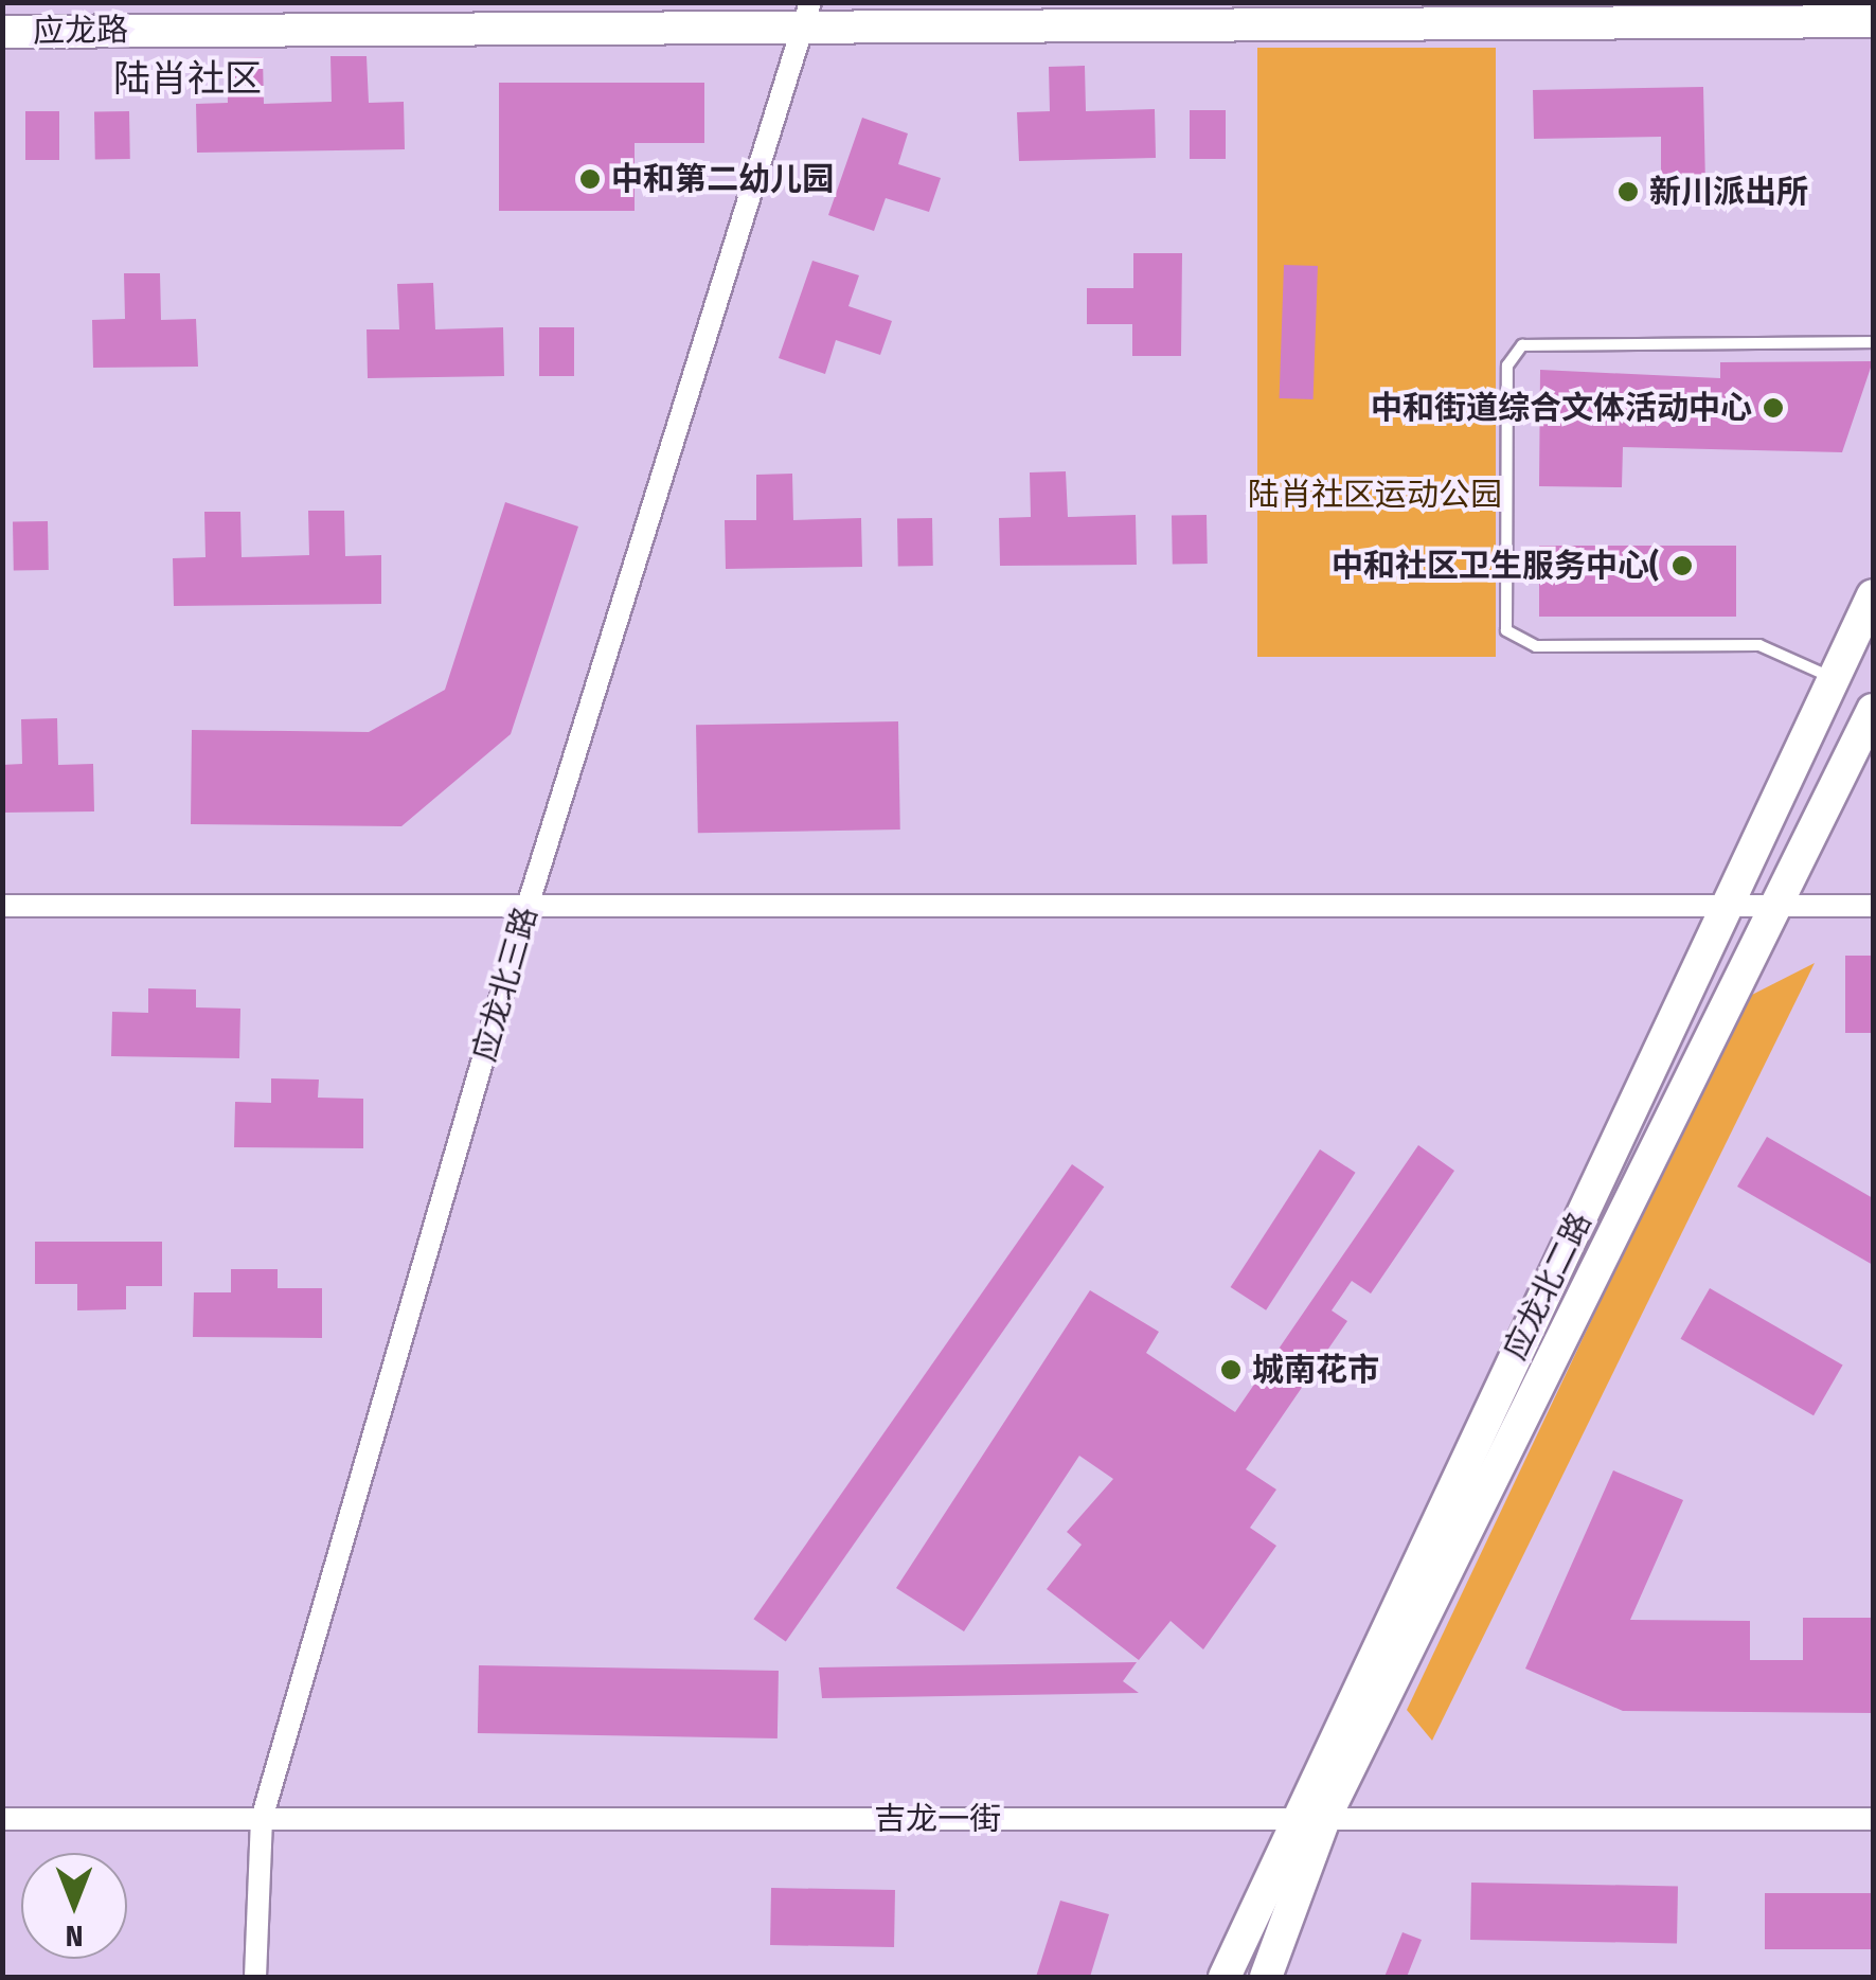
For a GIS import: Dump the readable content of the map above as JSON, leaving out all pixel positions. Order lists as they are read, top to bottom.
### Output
{
  "streets": {
    "main road": ["应龙路", "应龙北二路"],
    "street": ["应龙北三路", "吉龙一街"]
  },
  "crossings": [
    ["应龙路", "应龙北三路"],
    ["应龙北三路", "吉龙一街"],
    ["应龙北二路", "吉龙一街"]
  ],
  "districts": ["陆肖社区"],
  "parks": ["陆肖社区运动公园"],
  "places": [
    "中和第二幼儿园",
    "新川派出所",
    "中和街道综合文体活动中心",
    "中和社区卫生服务中心(",
    "城南花市"
  ],
  "north": "bottom"
}
